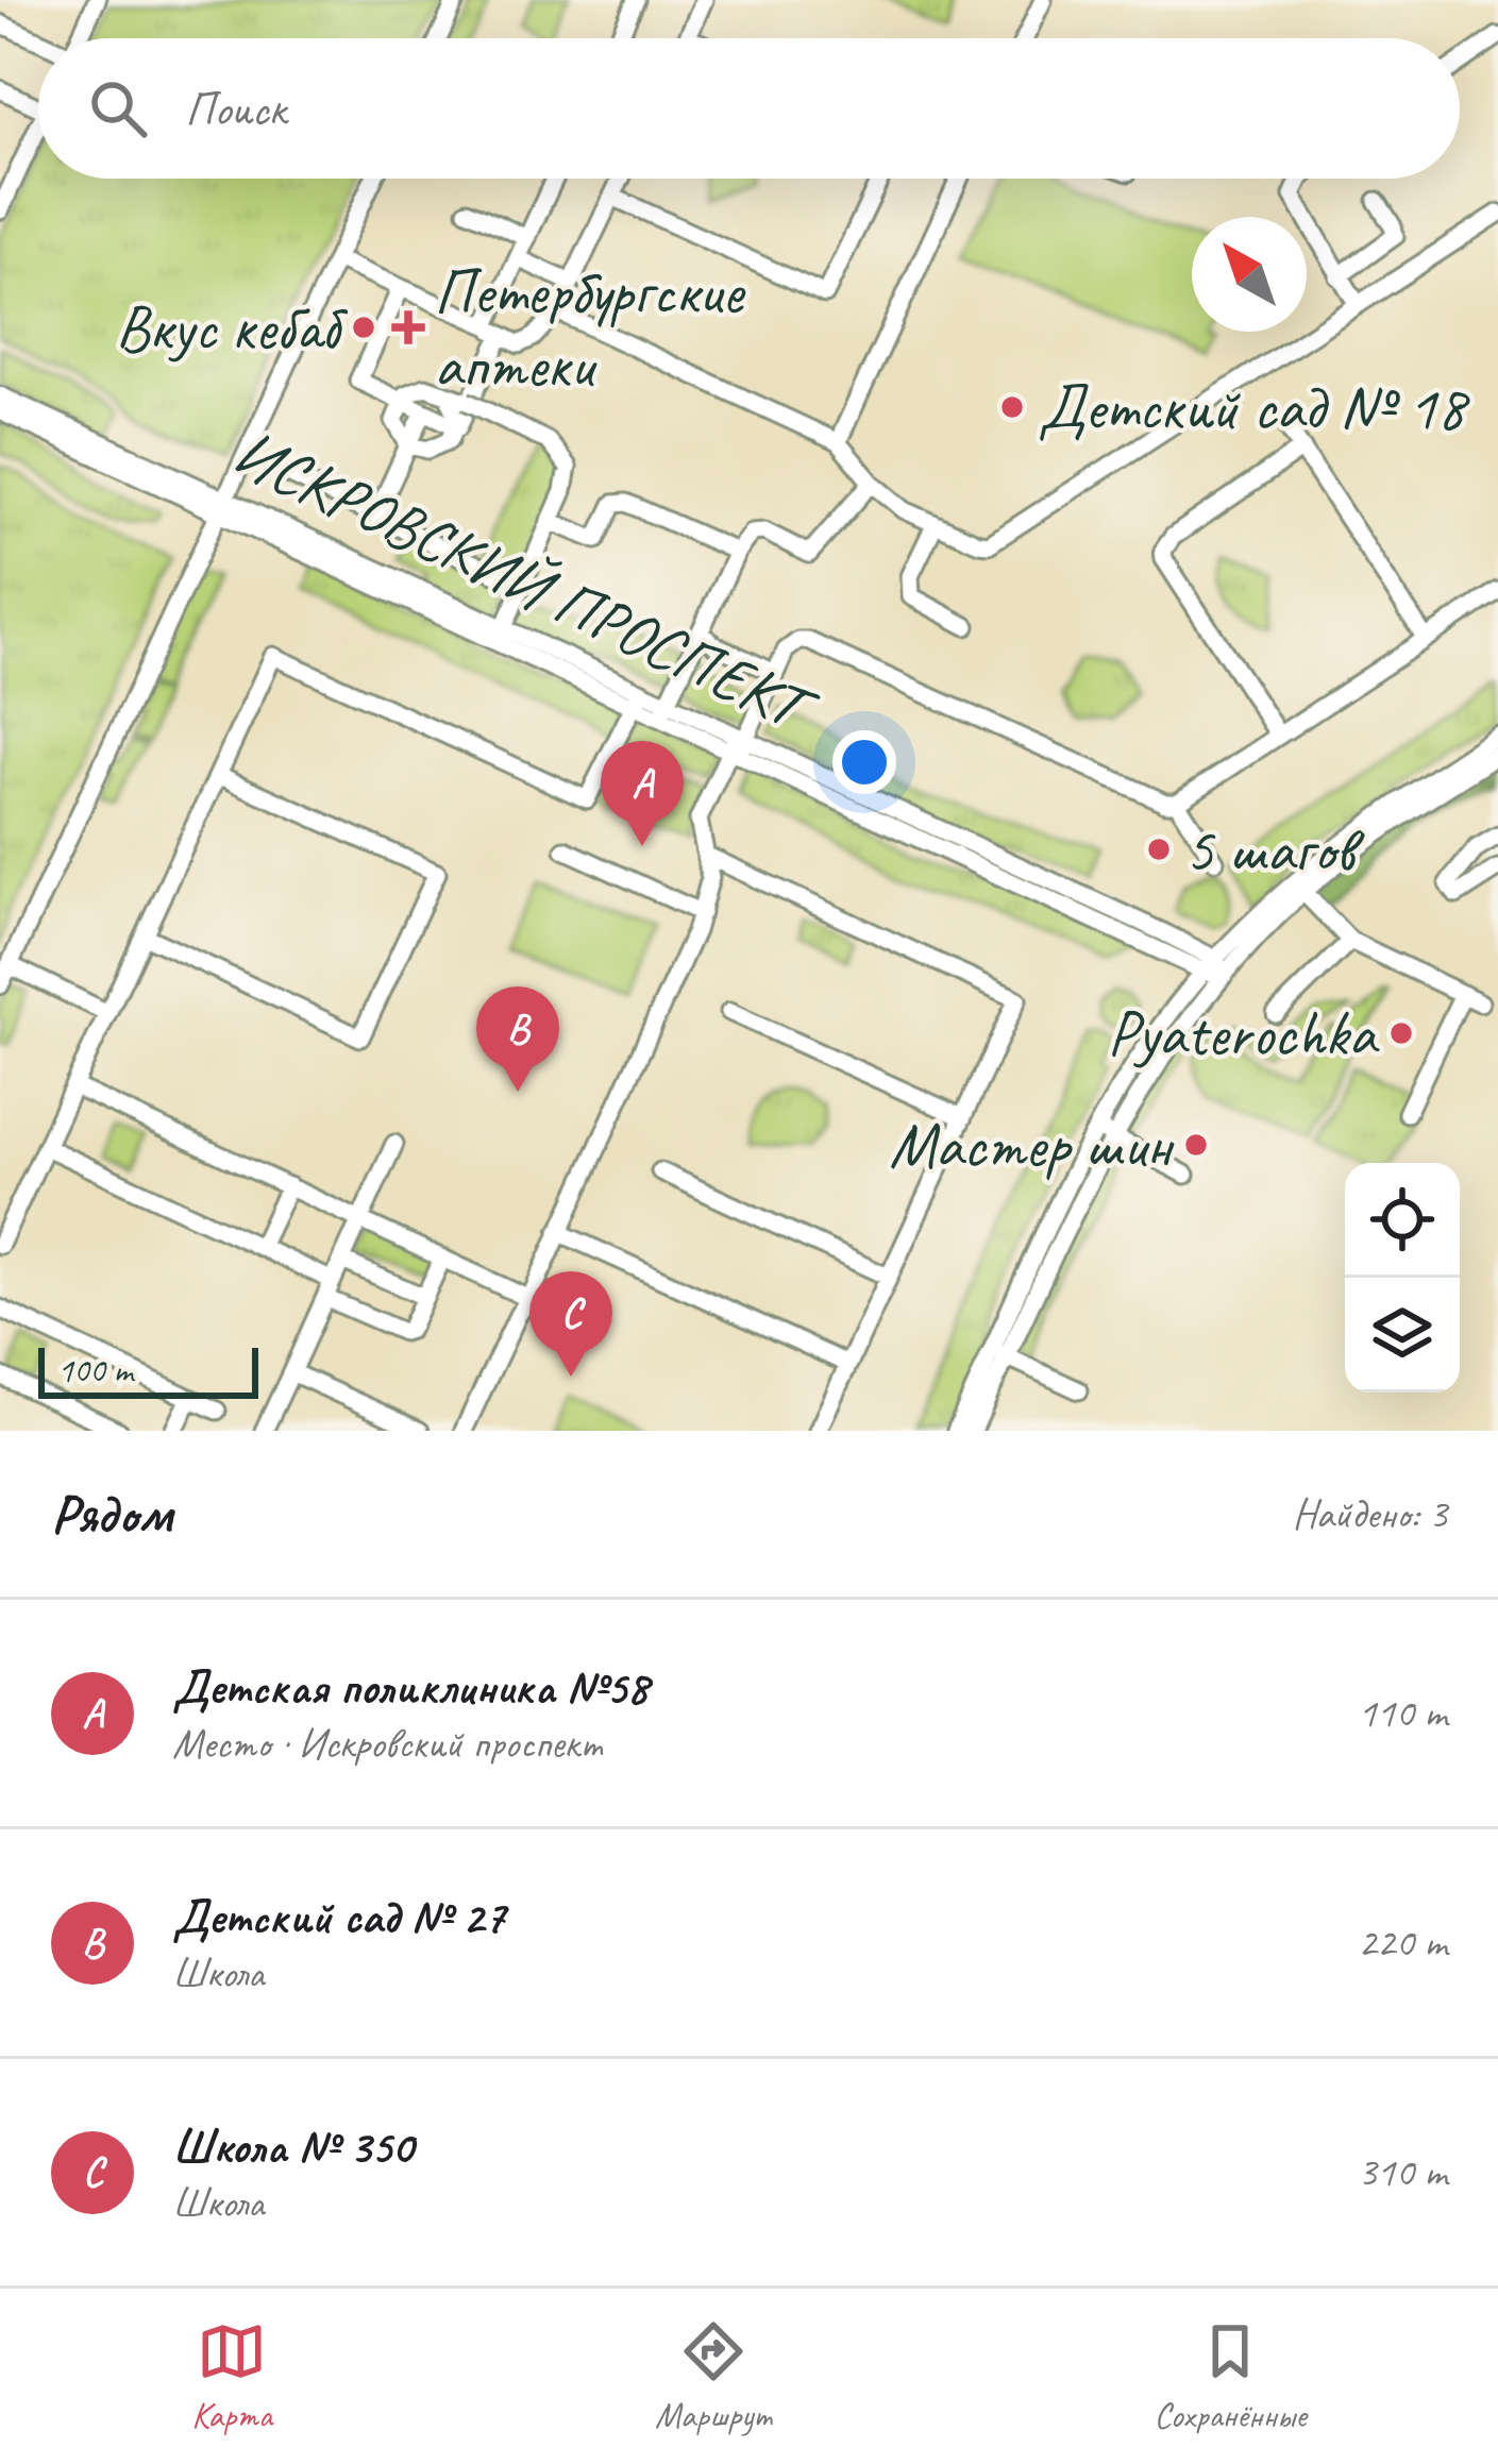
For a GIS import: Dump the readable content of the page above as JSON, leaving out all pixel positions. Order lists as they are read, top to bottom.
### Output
{
  "streets": {
    "street": ["ИСКРОВСКИЙ ПРОСПЕКТ"]
  },
  "places": {
    "other": [
      "Вкус кебаб",
      "Детский сад № 18",
      "5 шагов",
      "Pyaterochka",
      "Мастер шин"
    ],
    "health": ["Петербургские аптеки"]
  },
  "scale_bar": "100 m",
  "north": "top left",
  "page": {
    "search": "Поиск",
    "pins": ["A", "B", "C"],
    "scale": "100 m",
    "heading": ["Рядом", "Найдено: 3"],
    "list": [
      {
        "mark": "A",
        "name": "Детская поликлиника №58",
        "note": "Место · Искровский проспект",
        "value": "110 m"
      },
      {
        "mark": "B",
        "name": "Детский сад № 27",
        "note": "Школа",
        "value": "220 m"
      },
      {
        "mark": "C",
        "name": "Школа № 350",
        "note": "Школа",
        "value": "310 m"
      }
    ],
    "nav": ["Карта", "Маршрут", "Сохранённые"]
  }
}
